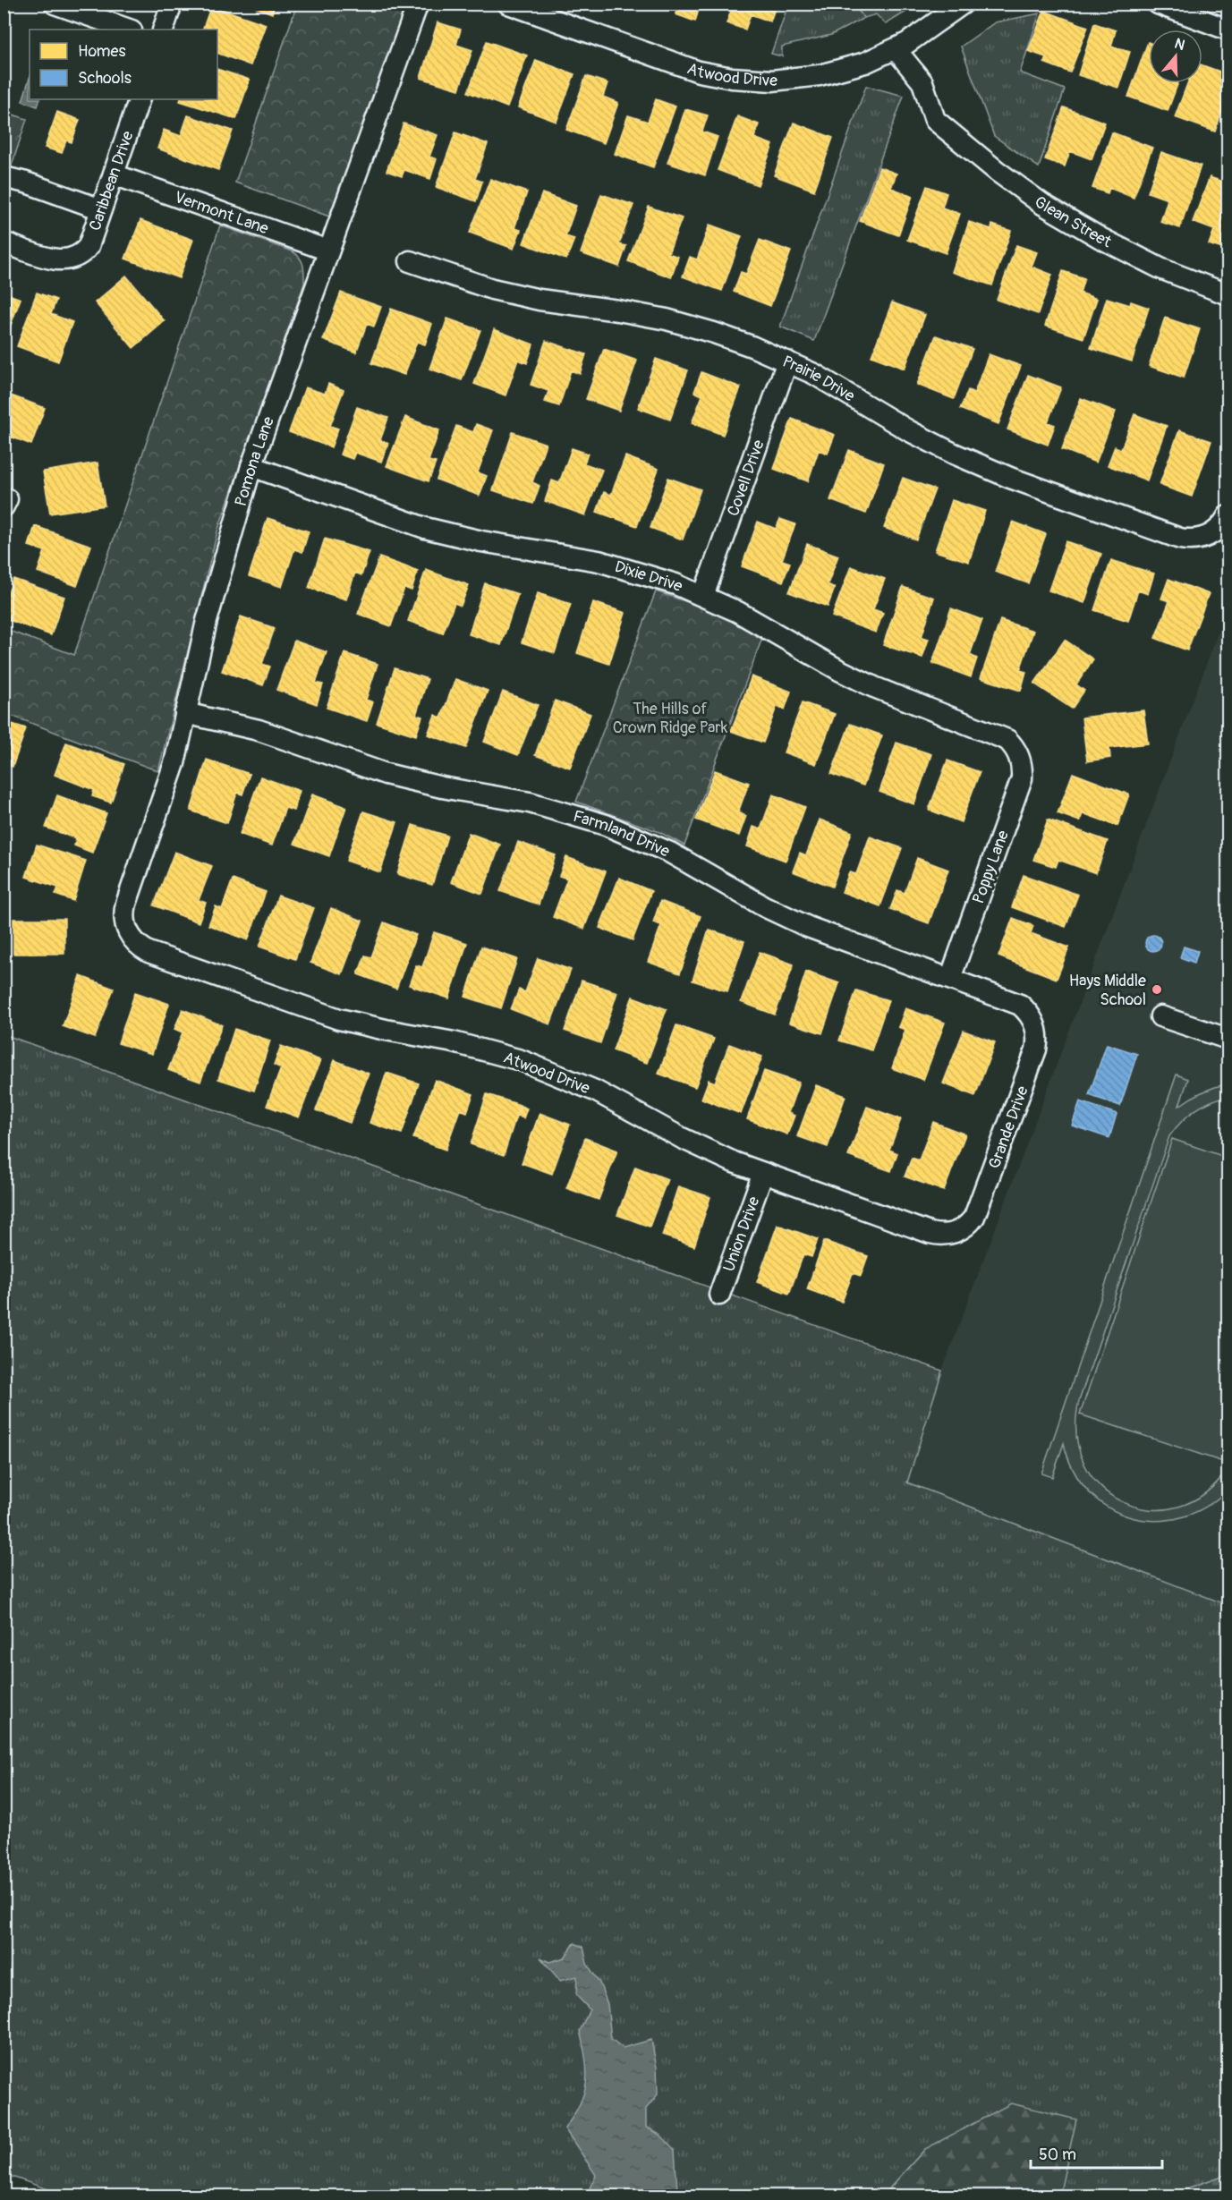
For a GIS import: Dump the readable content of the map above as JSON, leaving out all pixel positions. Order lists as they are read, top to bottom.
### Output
{
  "streets": {
    "street": [
      "Atwood Drive",
      "Caribbean Drive",
      "Vermont Lane",
      "Glean Street",
      "Prairie Drive",
      "Pomona Lane",
      "Covell Drive",
      "Dixie Drive",
      "Farmland Drive",
      "Poppy Lane",
      "Grande Drive",
      "Union Drive"
    ]
  },
  "crossings": [
    ["Atwood Drive", "Glean Street"],
    ["Atwood Drive", "Pomona Lane"],
    ["Atwood Drive", "Grande Drive"],
    ["Atwood Drive", "Union Drive"],
    ["Caribbean Drive", "Vermont Lane"],
    ["Vermont Lane", "Pomona Lane"],
    ["Prairie Drive", "Covell Drive"],
    ["Pomona Lane", "Dixie Drive"],
    ["Pomona Lane", "Farmland Drive"],
    ["Covell Drive", "Dixie Drive"],
    ["Dixie Drive", "Poppy Lane"],
    ["Farmland Drive", "Poppy Lane"],
    ["Farmland Drive", "Grande Drive"]
  ],
  "parks": ["The Hills of Crown Ridge Park"],
  "places": ["Hays Middle School"],
  "legend": ["Homes", "Schools"],
  "scale_bar": "50 m",
  "north": "top"
}
